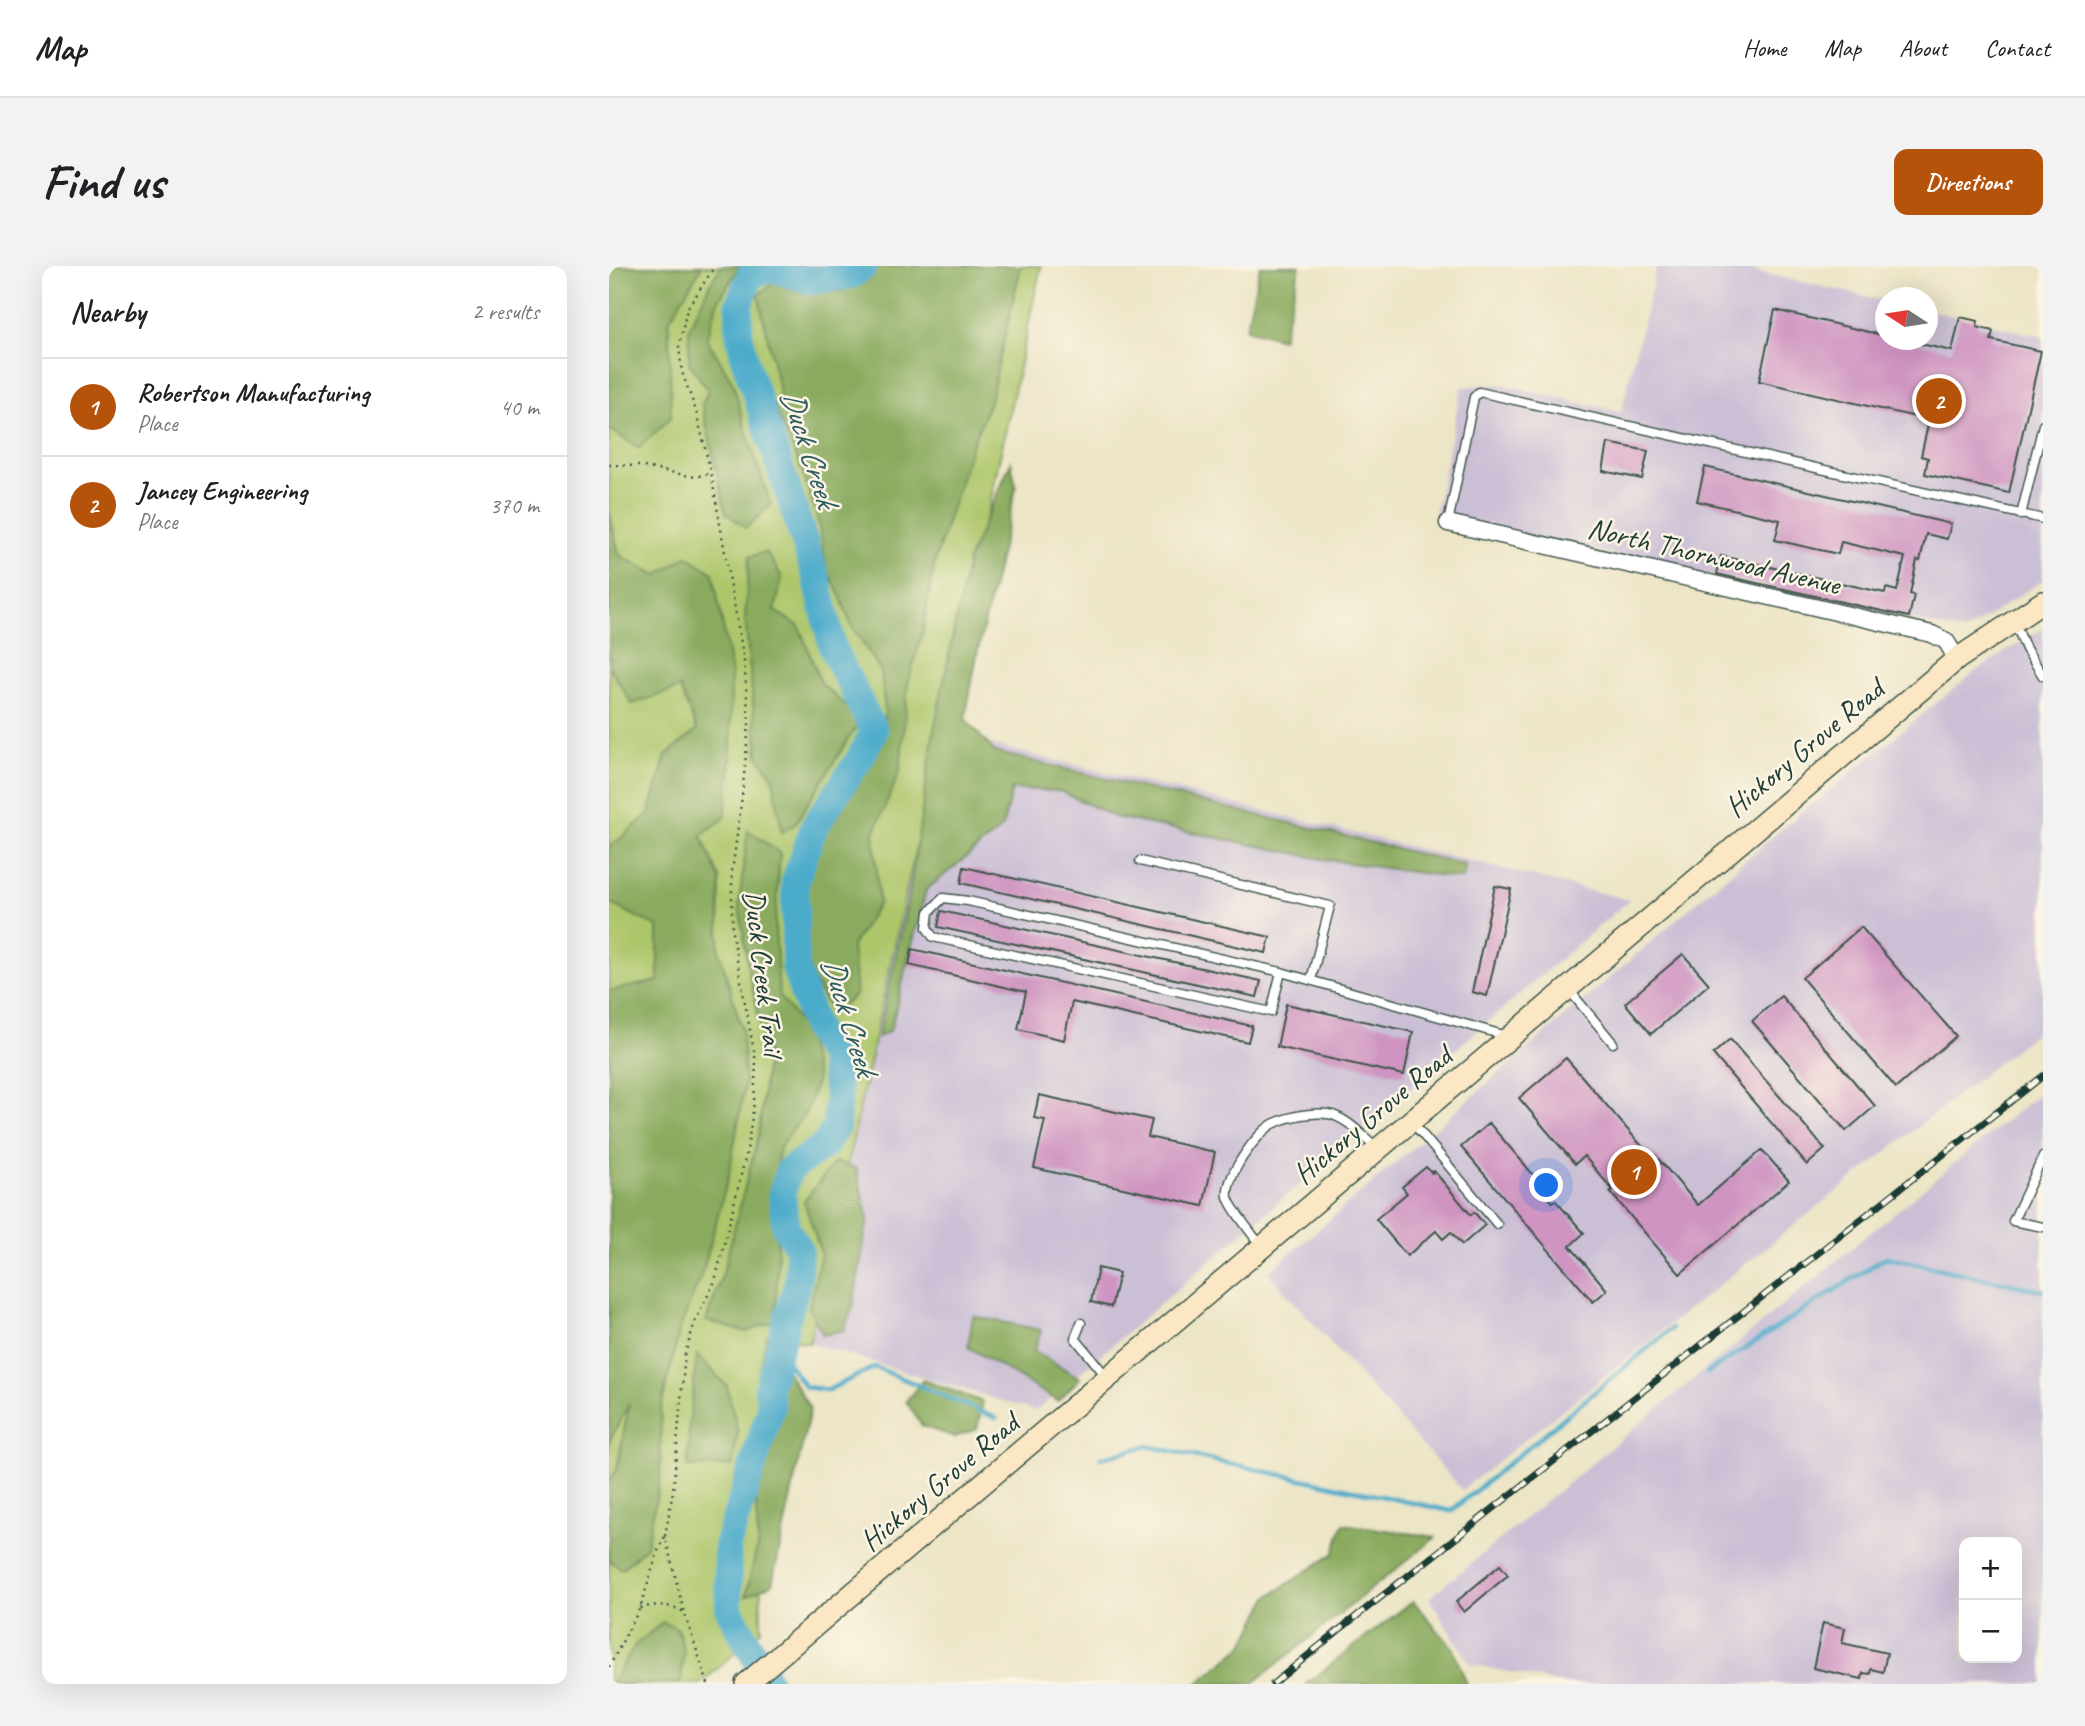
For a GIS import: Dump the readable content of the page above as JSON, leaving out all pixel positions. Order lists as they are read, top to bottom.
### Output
{
  "streets": {
    "main road": ["Hickory Grove Road"],
    "street": ["North Thornwood Avenue"],
    "path": ["Duck Creek Trail"]
  },
  "crossings": [
    ["North Thornwood Avenue", "Hickory Grove Road"]
  ],
  "water": ["Duck Creek"],
  "north": "left",
  "page": {
    "header": "Map",
    "nav": [
      "Home",
      "Map",
      "About",
      "Contact"
    ],
    "buttons": "Directions",
    "title": "Find us",
    "heading": ["Nearby", "2 results"],
    "list": [
      {
        "mark": "1",
        "name": "Robertson Manufacturing",
        "note": "Place",
        "value": "40 m"
      },
      {
        "mark": "2",
        "name": "Jancey Engineering",
        "note": "Place",
        "value": "370 m"
      }
    ],
    "pins": ["2", "1"],
    "map_buttons": ["+", "−"]
  }
}
